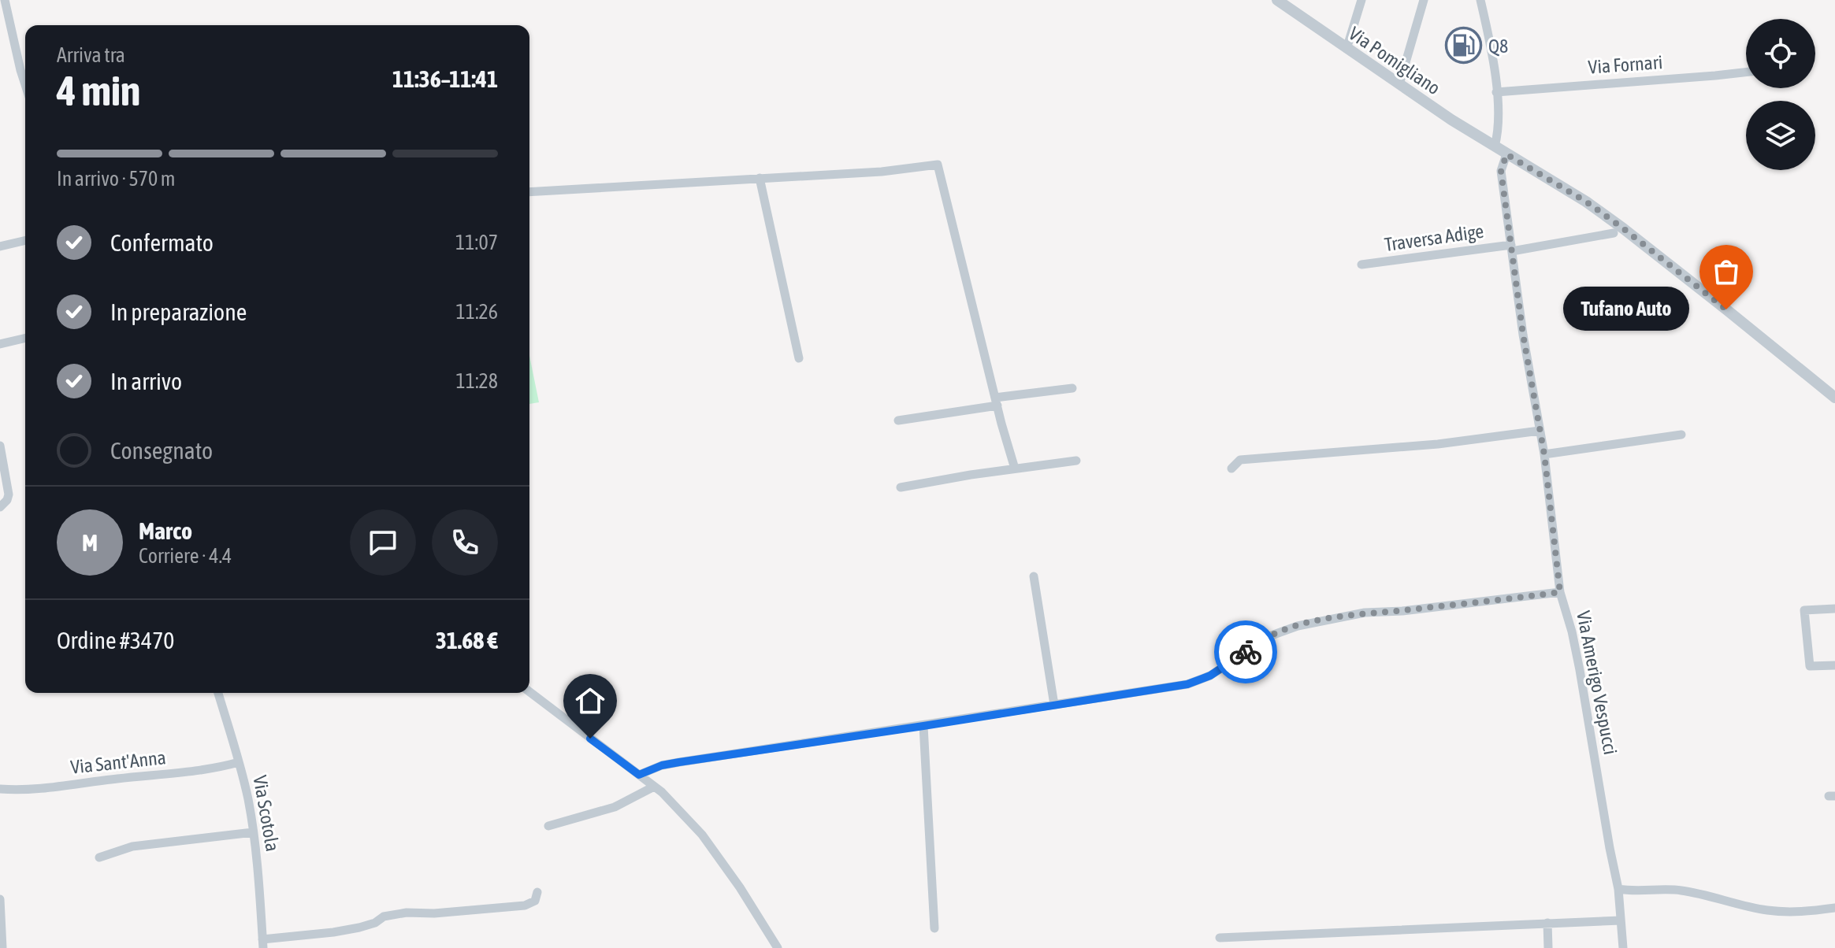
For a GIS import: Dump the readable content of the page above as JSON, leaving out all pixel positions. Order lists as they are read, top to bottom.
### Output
{
  "streets": {
    "street": [
      "Via Pomigliano",
      "Via Fornari",
      "Traversa Adige",
      "Via Amerigo Vespucci",
      "Via Sant'Anna",
      "Via Scotola"
    ]
  },
  "crossings": [
    ["Via Pomigliano", "Via Amerigo Vespucci"],
    ["Traversa Adige", "Via Amerigo Vespucci"],
    ["Via Sant'Anna", "Via Scotola"]
  ],
  "places": {
    "fuel station": ["Q8"],
    "other": ["Tufano Auto"]
  },
  "page": {
    "heading": ["4 min", "Arriva tra", "11:36–11:41"],
    "panel": [
      "Marco",
      "Corriere · 4.4",
      "Ordine #3470",
      "31.68 €"
    ],
    "bar": "In arrivo · 570 m",
    "list": [
      ["Confermato", "11:07"],
      ["In preparazione", "11:26"],
      ["In arrivo", "11:28"],
      "Consegnato"
    ],
    "bubble": "Tufano Auto",
    "round": "M"
  }
}
